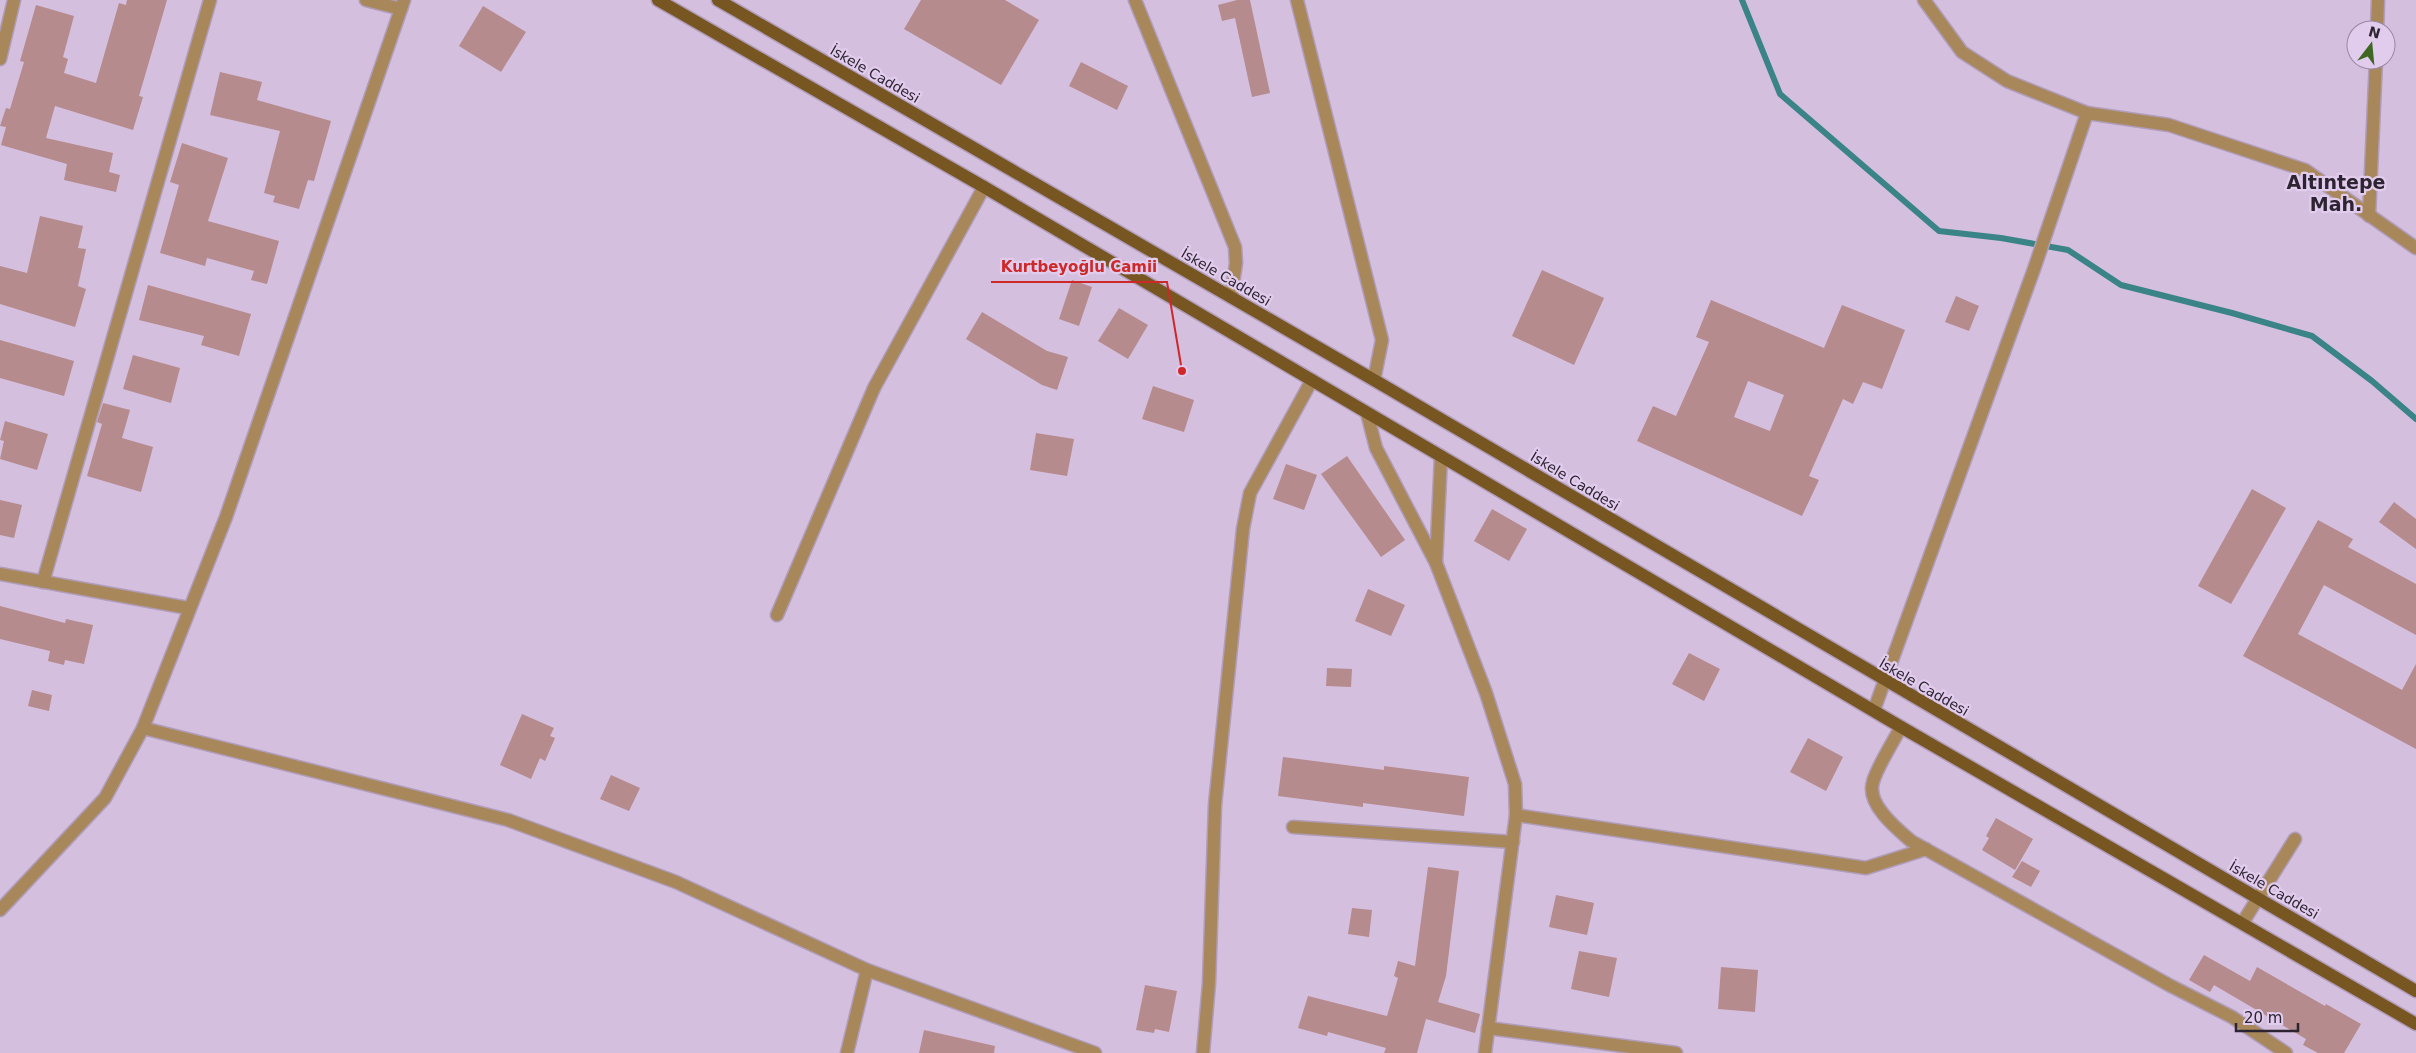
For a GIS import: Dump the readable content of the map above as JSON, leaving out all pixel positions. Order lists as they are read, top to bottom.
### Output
{
  "streets": {
    "main road": ["İskele Caddesi"]
  },
  "districts": ["Altıntepe Mah."],
  "places": ["Kurtbeyoğlu Camii"],
  "scale_bar": "20 m",
  "north": "top"
}
